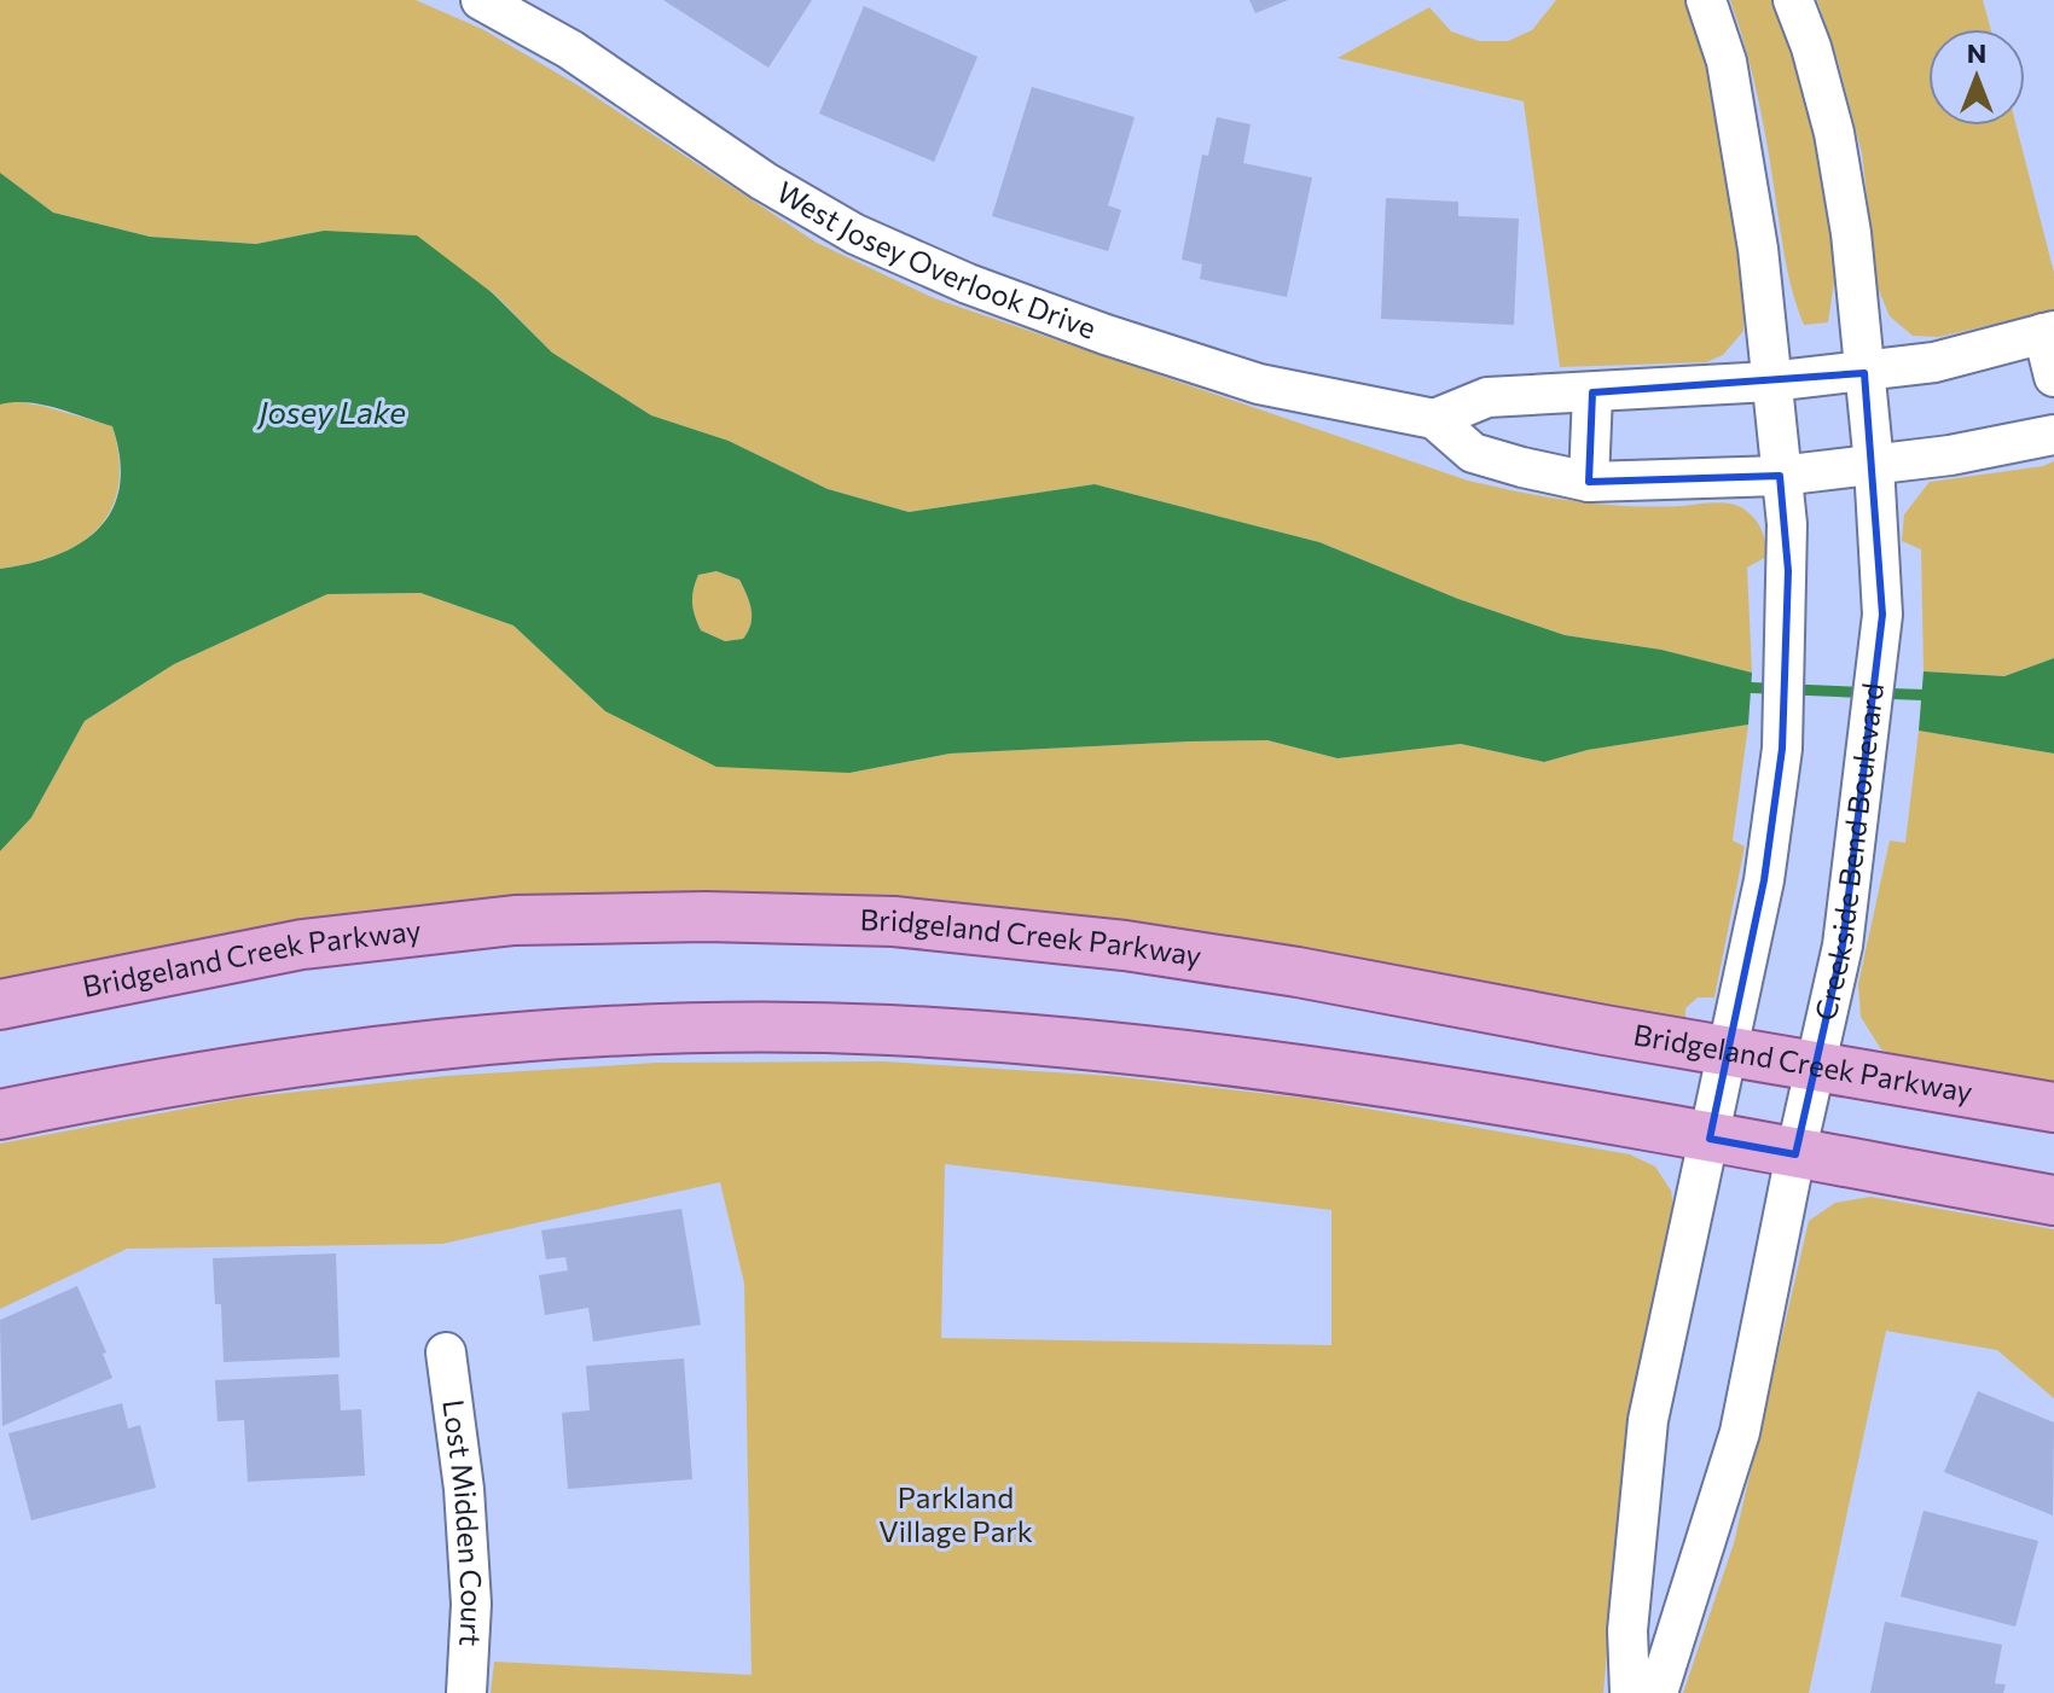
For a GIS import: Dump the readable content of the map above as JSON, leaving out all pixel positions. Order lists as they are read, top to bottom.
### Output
{
  "streets": {
    "main road": ["Bridgeland Creek Parkway"],
    "street": ["West Josey Overlook Drive", "Creekside Bend Boulevard", "Lost Midden Court"]
  },
  "crossings": [
    ["West Josey Overlook Drive", "Creekside Bend Boulevard"],
    ["Creekside Bend Boulevard", "Bridgeland Creek Parkway"]
  ],
  "water": ["Josey Lake"],
  "parks": ["Parkland Village Park"],
  "north": "top"
}
